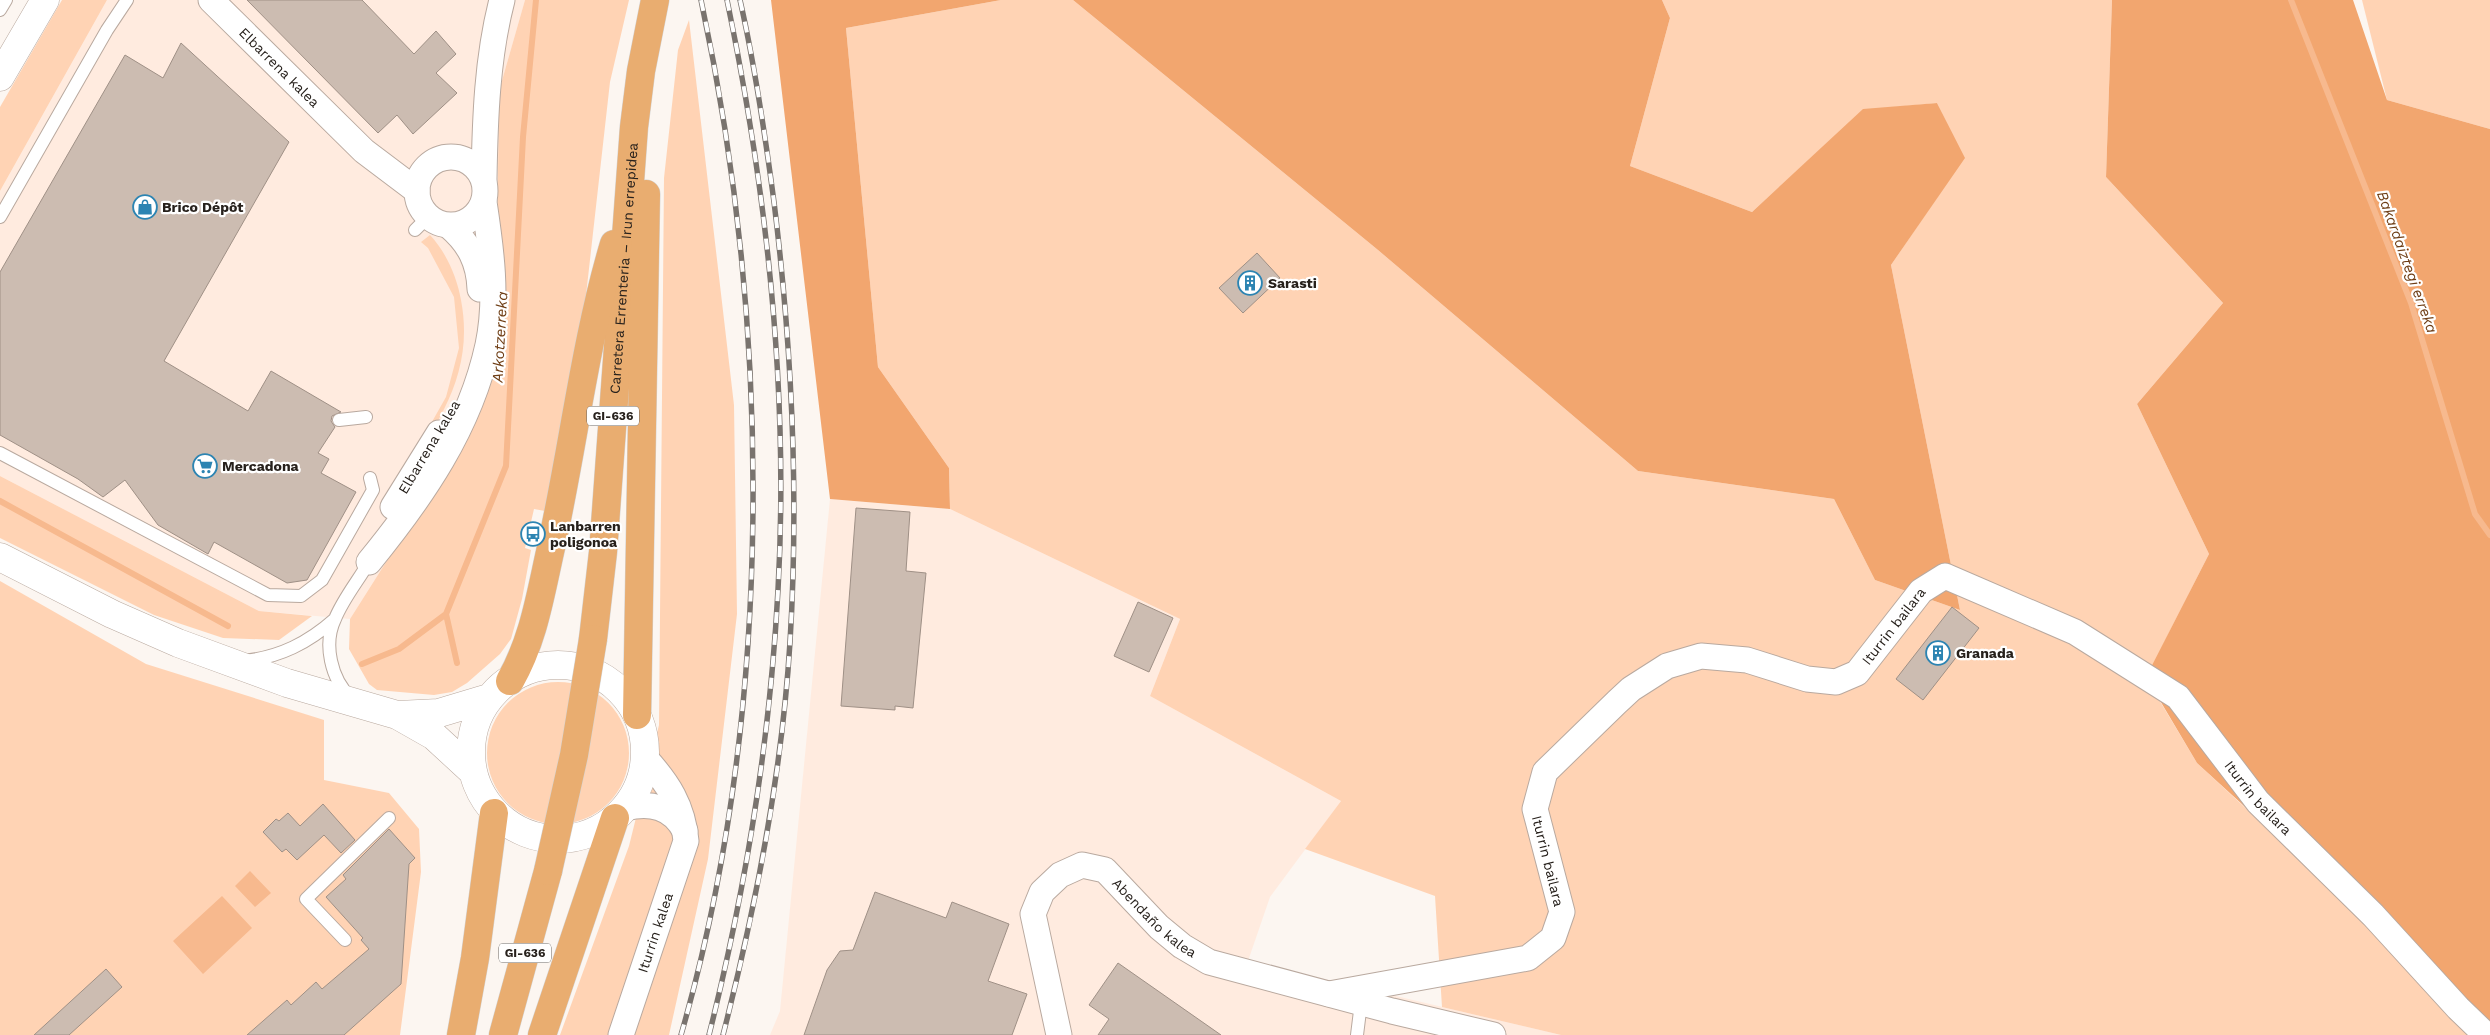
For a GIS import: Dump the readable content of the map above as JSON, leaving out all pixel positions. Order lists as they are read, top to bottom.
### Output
{
  "streets": {
    "main road": ["Carretera Errenteria – Irun errepidea", "GI-636"],
    "street": [
      "Elbarrena kalea",
      "Iturrin bailara",
      "Abendaño kalea",
      "Iturrin kalea"
    ]
  },
  "crossings": [
    ["Iturrin bailara", "Abendaño kalea"]
  ],
  "water": ["Bakardaiztegi erreka", "Arkotzerreka"],
  "places": {
    "shop": ["Brico Dépôt"],
    "building": ["Sarasti", "Granada"],
    "supermarket": ["Mercadona"],
    "bus stop": ["Lanbarren poligonoa"]
  }
}
